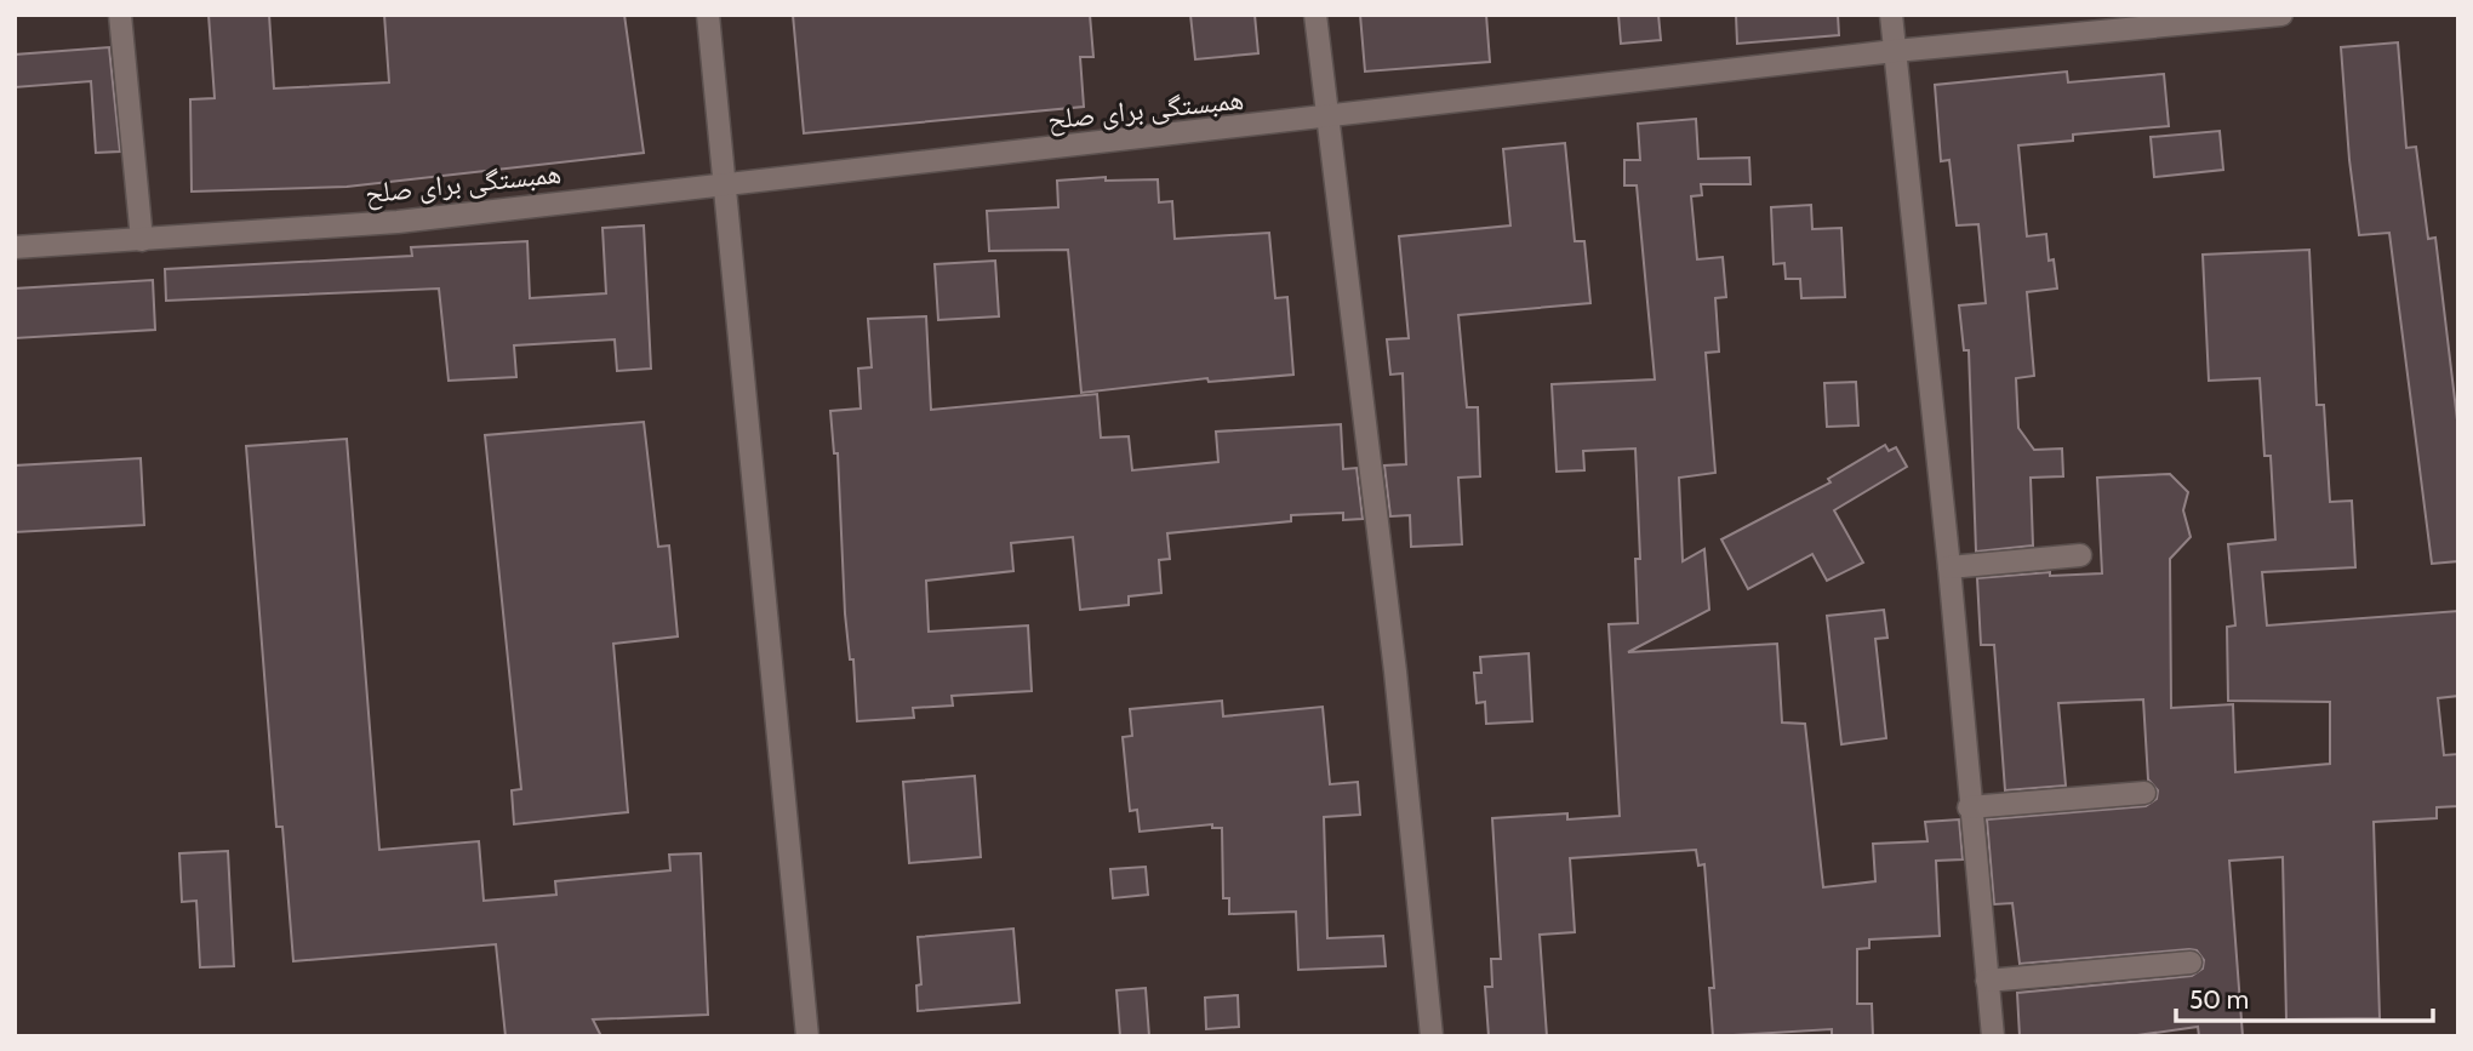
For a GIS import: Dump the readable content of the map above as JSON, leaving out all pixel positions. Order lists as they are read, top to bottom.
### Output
{
  "streets": {
    "street": ["همبستگی برای صلح"]
  },
  "scale_bar": "50 m"
}
